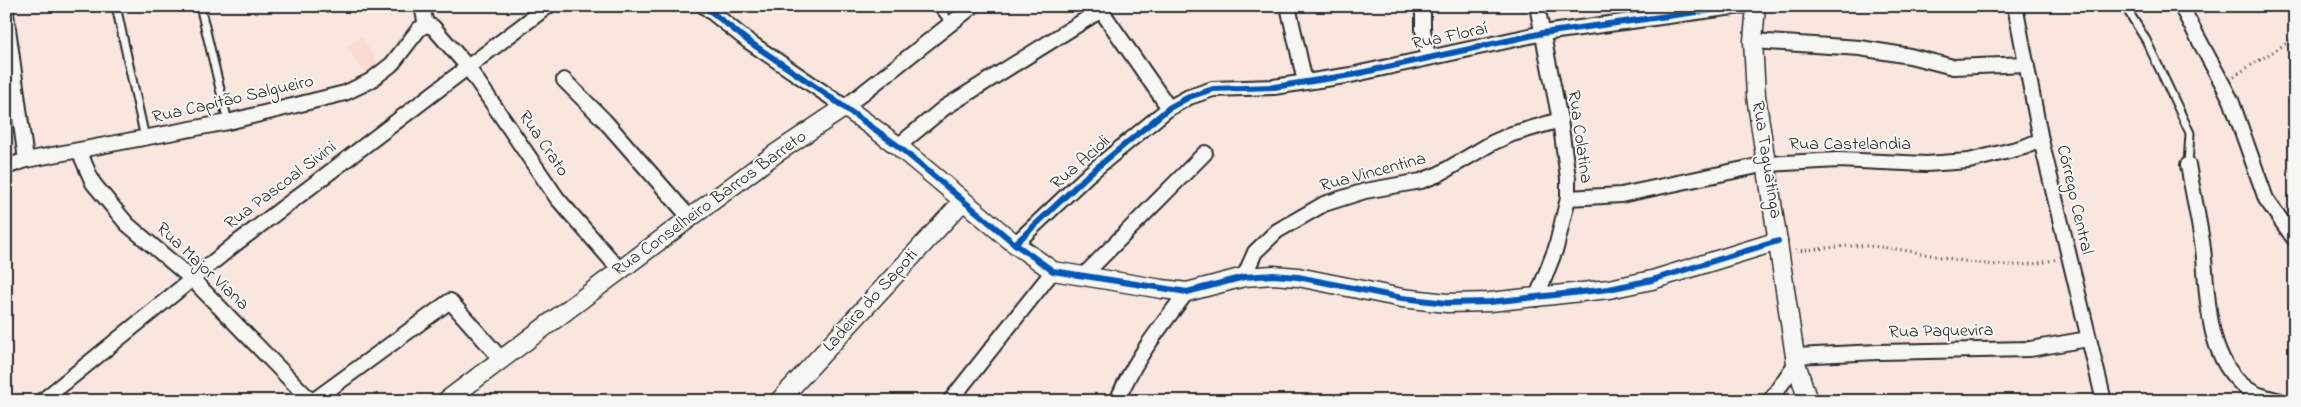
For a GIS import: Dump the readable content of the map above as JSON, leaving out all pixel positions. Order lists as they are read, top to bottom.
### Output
{
  "streets": {
    "street": [
      "Rua Floraí",
      "Rua Capitão Salgueiro",
      "Rua Colatina",
      "Rua Crato",
      "Rua Castelandia",
      "Rua Taguatinga",
      "Rua Acioli",
      "Rua Vincentina",
      "Rua Pascoal Sivini",
      "Córrego Central",
      "Rua Conselheiro Barros Barreto",
      "Rua Major Viana",
      "Ladeira do Sapoti",
      "Rua Paquevira"
    ]
  },
  "crossings": [
    ["Rua Floraí", "Rua Colatina"],
    ["Rua Floraí", "Rua Acioli"],
    ["Rua Capitão Salgueiro", "Rua Crato"],
    ["Rua Capitão Salgueiro", "Rua Major Viana"],
    ["Rua Colatina", "Rua Castelandia"],
    ["Rua Colatina", "Rua Vincentina"],
    ["Rua Crato", "Rua Pascoal Sivini"],
    ["Rua Crato", "Rua Conselheiro Barros Barreto"],
    ["Rua Castelandia", "Rua Taguatinga"],
    ["Rua Castelandia", "Córrego Central"],
    ["Rua Taguatinga", "Rua Paquevira"],
    ["Rua Pascoal Sivini", "Rua Major Viana"],
    ["Córrego Central", "Rua Paquevira"]
  ]
}
